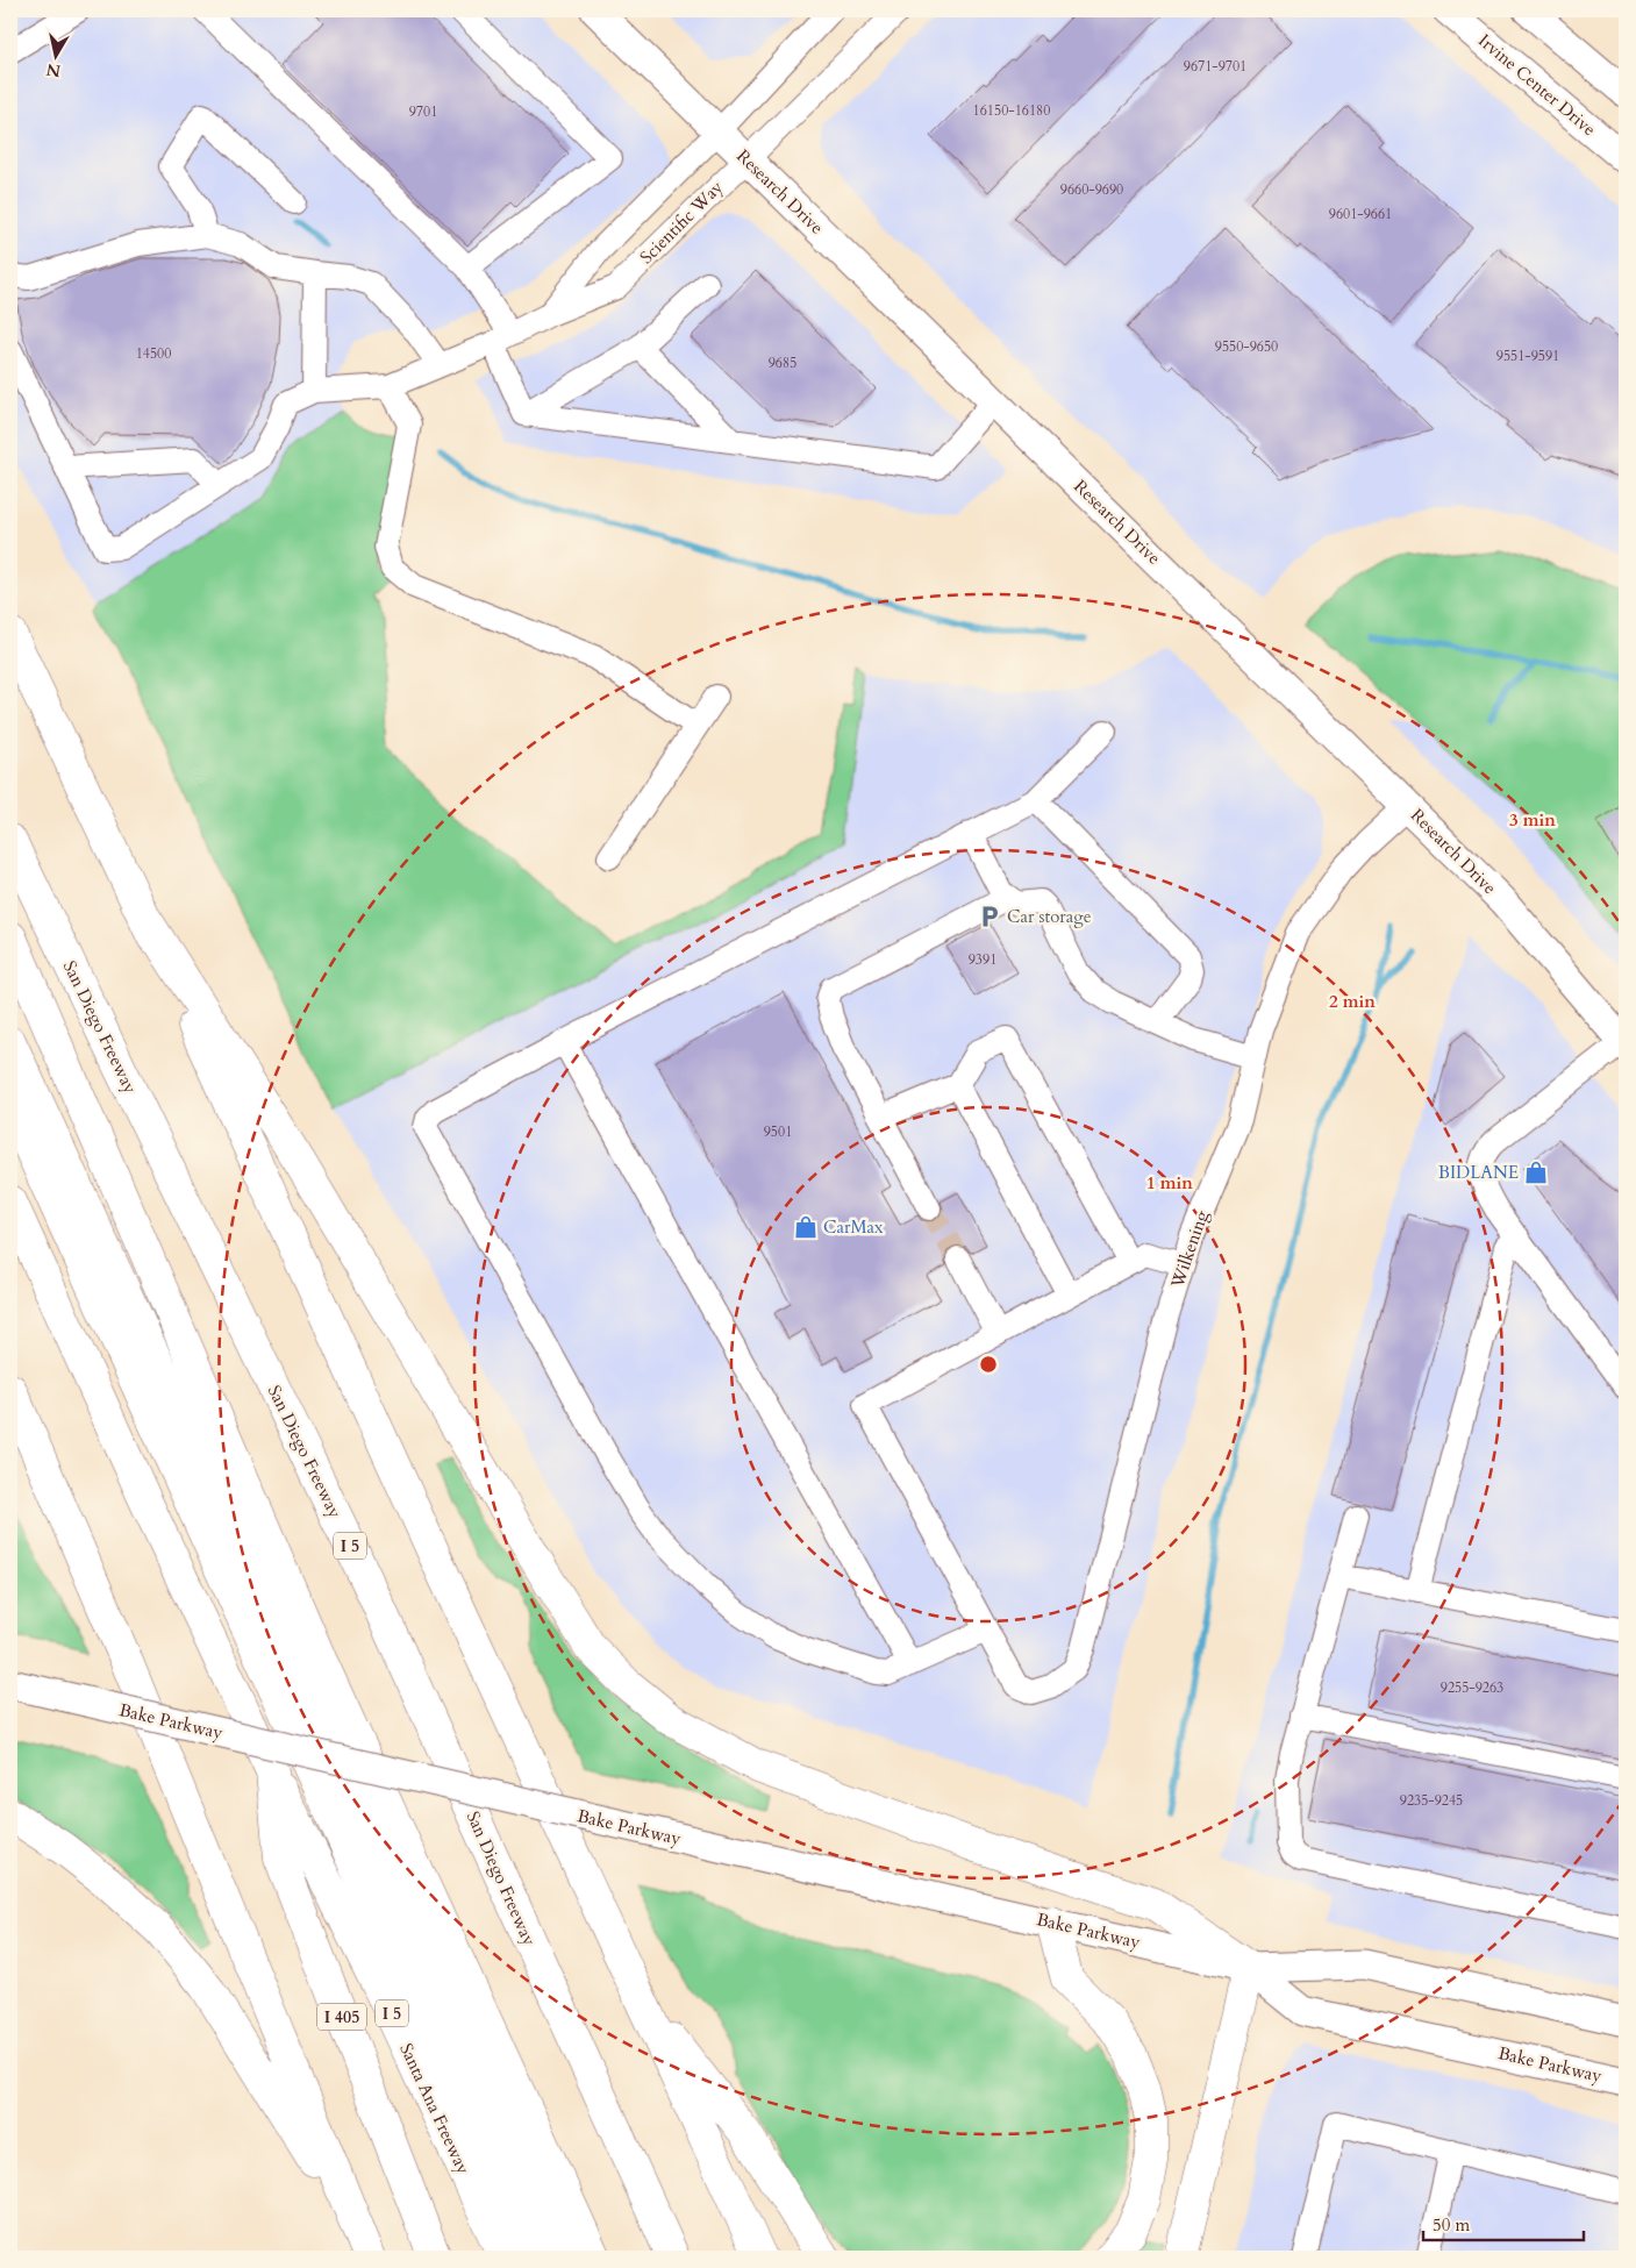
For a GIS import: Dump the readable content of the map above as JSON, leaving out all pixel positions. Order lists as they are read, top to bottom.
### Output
{
  "streets": {
    "highway": [
      "San Diego Freeway",
      "I 5",
      "I 405",
      "Santa Ana Freeway"
    ],
    "main road": ["Irvine Center Drive", "Research Drive", "Bake Parkway"],
    "street": ["Scientific Way", "Wilkening"]
  },
  "crossings": [
    ["Research Drive", "Scientific Way"],
    ["Research Drive", "Wilkening"],
    ["I 5", "I 405"],
    ["I 5", "Santa Ana Freeway"],
    ["I 405", "Santa Ana Freeway"]
  ],
  "places": {
    "parking": ["Car storage"],
    "shop": ["BIDLANE", "CarMax"]
  },
  "house_numbers": [
    "9671-9701",
    "16150-16180",
    "9701",
    "9660-9690",
    "9601-9661",
    "9550-9650",
    "14500",
    "9551-9591",
    "9685",
    "9391",
    "9501",
    "9255-9263",
    "9235-9245"
  ],
  "scale_bar": "50 m",
  "north": "bottom",
  "rings": ["3 min", "2 min", "1 min"]
}
